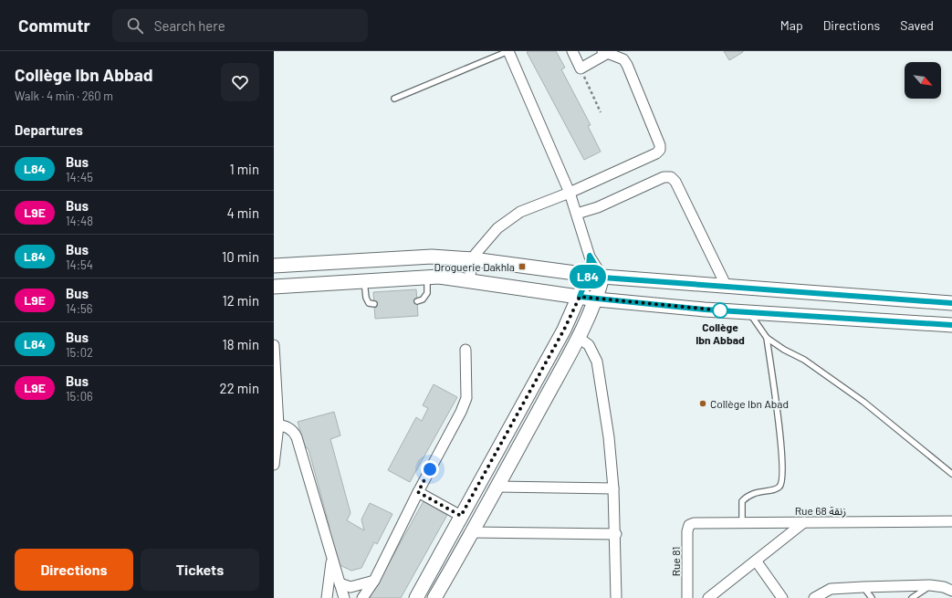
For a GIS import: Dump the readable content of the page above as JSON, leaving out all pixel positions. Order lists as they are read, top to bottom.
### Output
{
  "streets": {
    "street": ["Rue 68 زنقة", "Rue 81"]
  },
  "crossings": [
    ["Rue 68 زنقة", "Rue 81"]
  ],
  "places": {
    "transit": ["Droguerie Dakhla"],
    "other": ["Collège Ibn Abbad", "Collège Ibn Abad"]
  },
  "lines": ["bus line L84"],
  "north": "bottom right",
  "page": {
    "header": "Commutr",
    "search": "Search here",
    "nav": ["Map", "Directions", "Saved"],
    "heading": [
      ["Collège Ibn Abbad", "Walk · 4 min · 260 m"],
      "Departures"
    ],
    "on_map": "L84",
    "list": [
      {
        "mark": "L84",
        "name": "Bus",
        "note": "14:45",
        "value": "1 min"
      },
      {
        "mark": "L9E",
        "name": "Bus",
        "note": "14:48",
        "value": "4 min"
      },
      {
        "mark": "L84",
        "name": "Bus",
        "note": "14:54",
        "value": "10 min"
      },
      {
        "mark": "L9E",
        "name": "Bus",
        "note": "14:56",
        "value": "12 min"
      },
      {
        "mark": "L84",
        "name": "Bus",
        "note": "15:02",
        "value": "18 min"
      },
      {
        "mark": "L9E",
        "name": "Bus",
        "note": "15:06",
        "value": "22 min"
      }
    ],
    "buttons": ["Directions", "Tickets"]
  }
}
